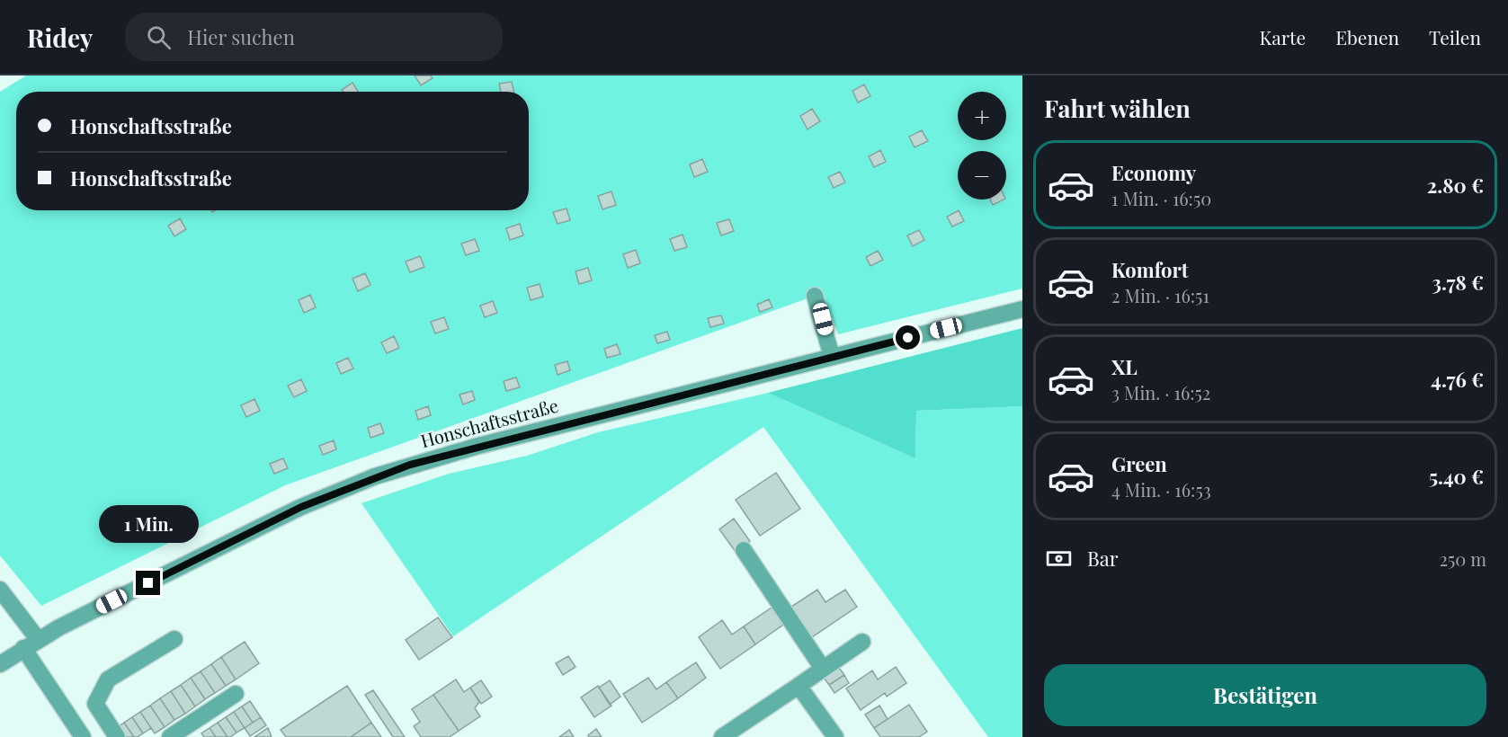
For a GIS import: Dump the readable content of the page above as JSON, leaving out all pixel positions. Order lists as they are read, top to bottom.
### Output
{
  "streets": {
    "street": ["Honschaftsstraße"]
  },
  "page": {
    "header": "Ridey",
    "search": "Hier suchen",
    "nav": ["Karte", "Ebenen", "Teilen"],
    "heading": "Fahrt wählen",
    "map_buttons": ["+", "−"],
    "banner": ["Honschaftsstraße", "Honschaftsstraße"],
    "list": [
      {
        "name": "Economy",
        "note": "1 Min. · 16:50",
        "value": "2.80 €"
      },
      {
        "name": "Komfort",
        "note": "2 Min. · 16:51",
        "value": "3.78 €"
      },
      {
        "name": "XL",
        "note": "3 Min. · 16:52",
        "value": "4.76 €"
      },
      {
        "name": "Green",
        "note": "4 Min. · 16:53",
        "value": "5.40 €"
      }
    ],
    "bubble": "1 Min.",
    "pay": ["Bar", "250 m"],
    "buttons": "Bestätigen"
  }
}
